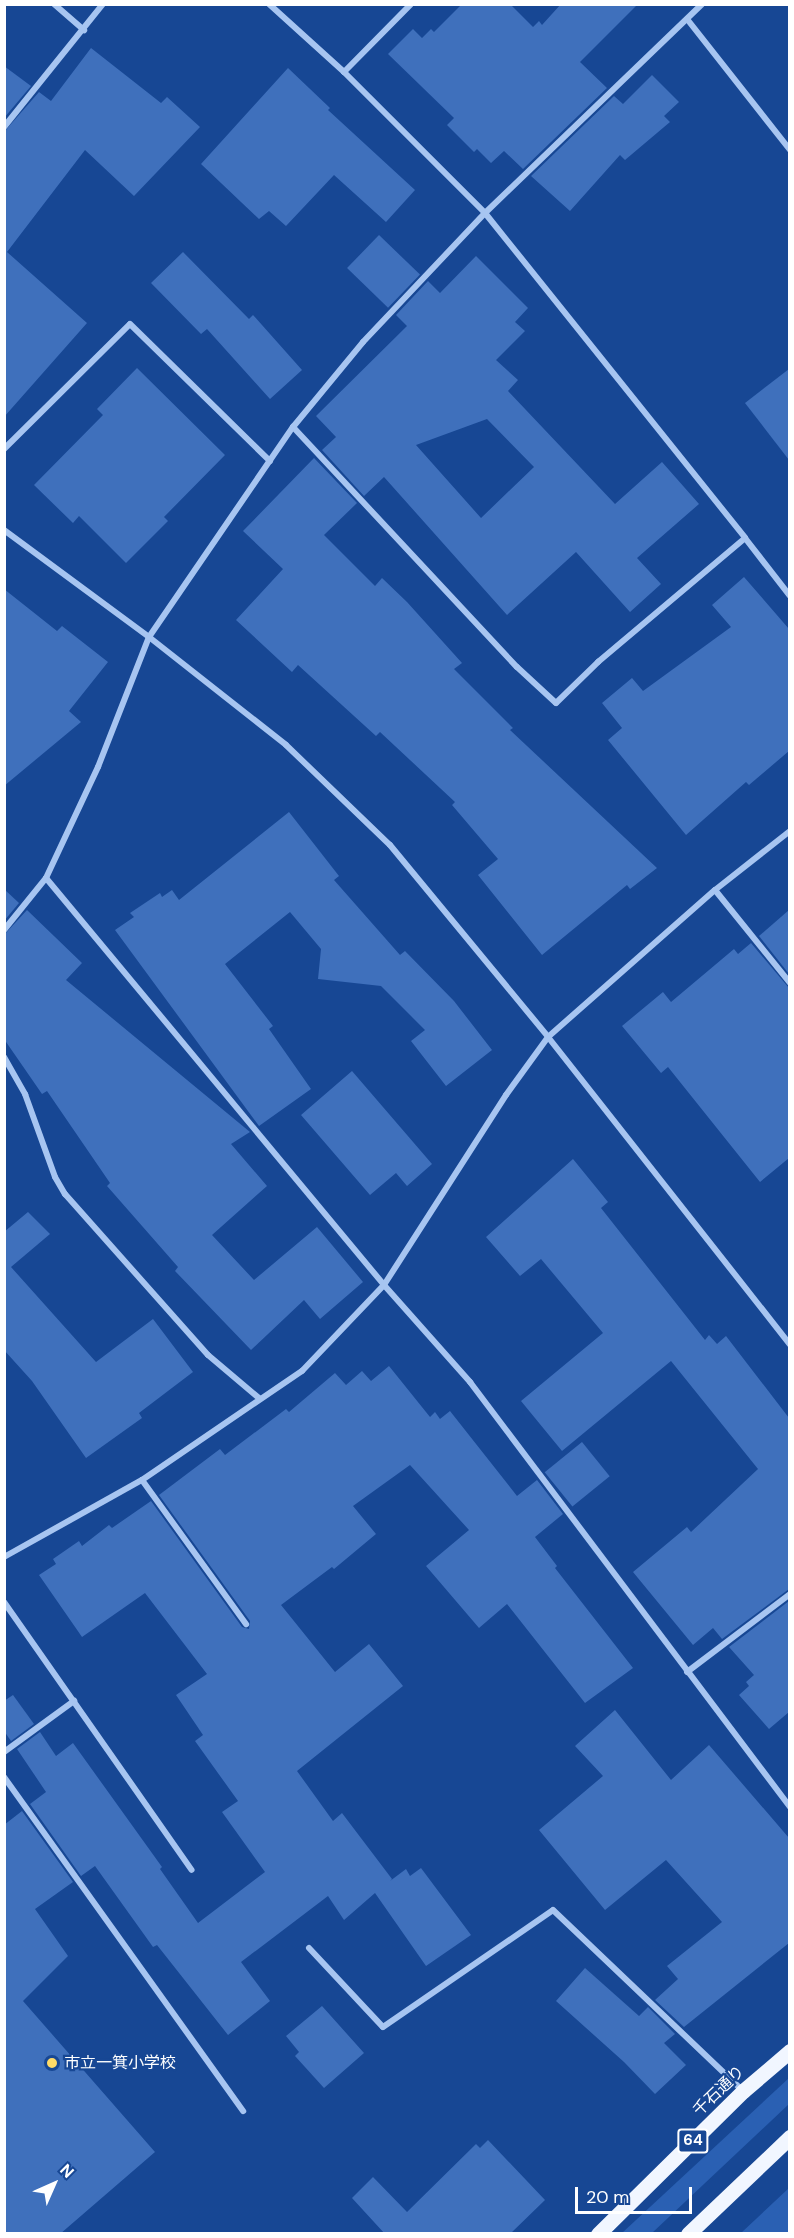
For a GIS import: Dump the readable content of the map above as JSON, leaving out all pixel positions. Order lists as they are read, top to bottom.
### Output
{
  "streets": {
    "main road": ["千石通り", "64"]
  },
  "places": ["市立一箕小学校"],
  "scale_bar": "20 m",
  "north": "top right"
}
